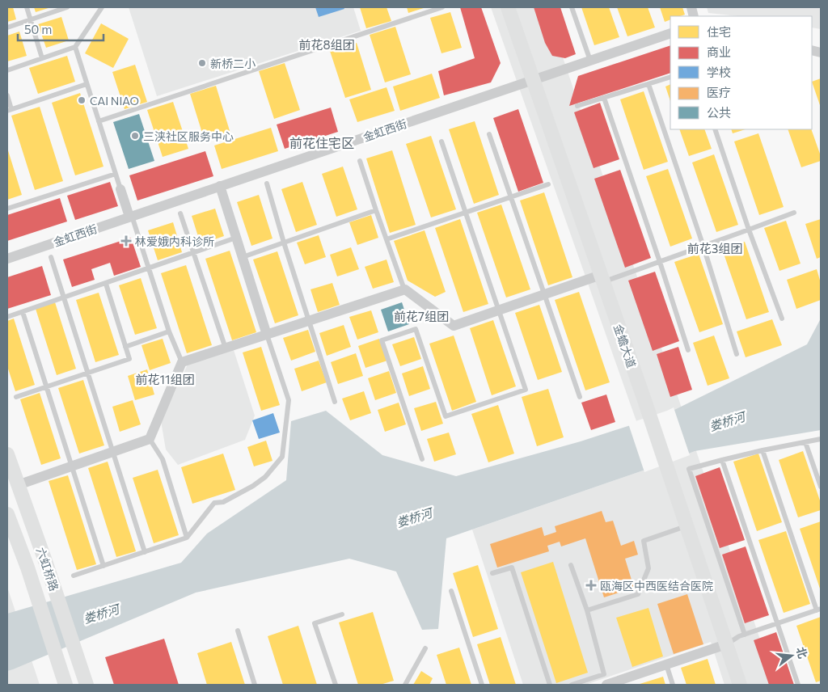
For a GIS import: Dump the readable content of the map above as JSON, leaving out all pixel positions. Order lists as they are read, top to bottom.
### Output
{
  "streets": {
    "street": ["金虹西街", "金蟾大道", "六虹桥路"]
  },
  "crossings": [
    ["金虹西街", "金蟾大道"]
  ],
  "districts": [
    "前花8组团",
    "前花住宅区",
    "前花3组团",
    "前花7组团",
    "前花11组团"
  ],
  "water": ["娄桥河"],
  "places": {
    "other": ["新桥二小", "CAI NIAO", "三浃社区服务中心"],
    "health": ["林爱娥内科诊所", "瓯海区中西医结合医院"]
  },
  "legend": [
    "住宅",
    "商业",
    "学校",
    "医疗",
    "公共"
  ],
  "scale_bar": "50 m",
  "north": "right"
}
